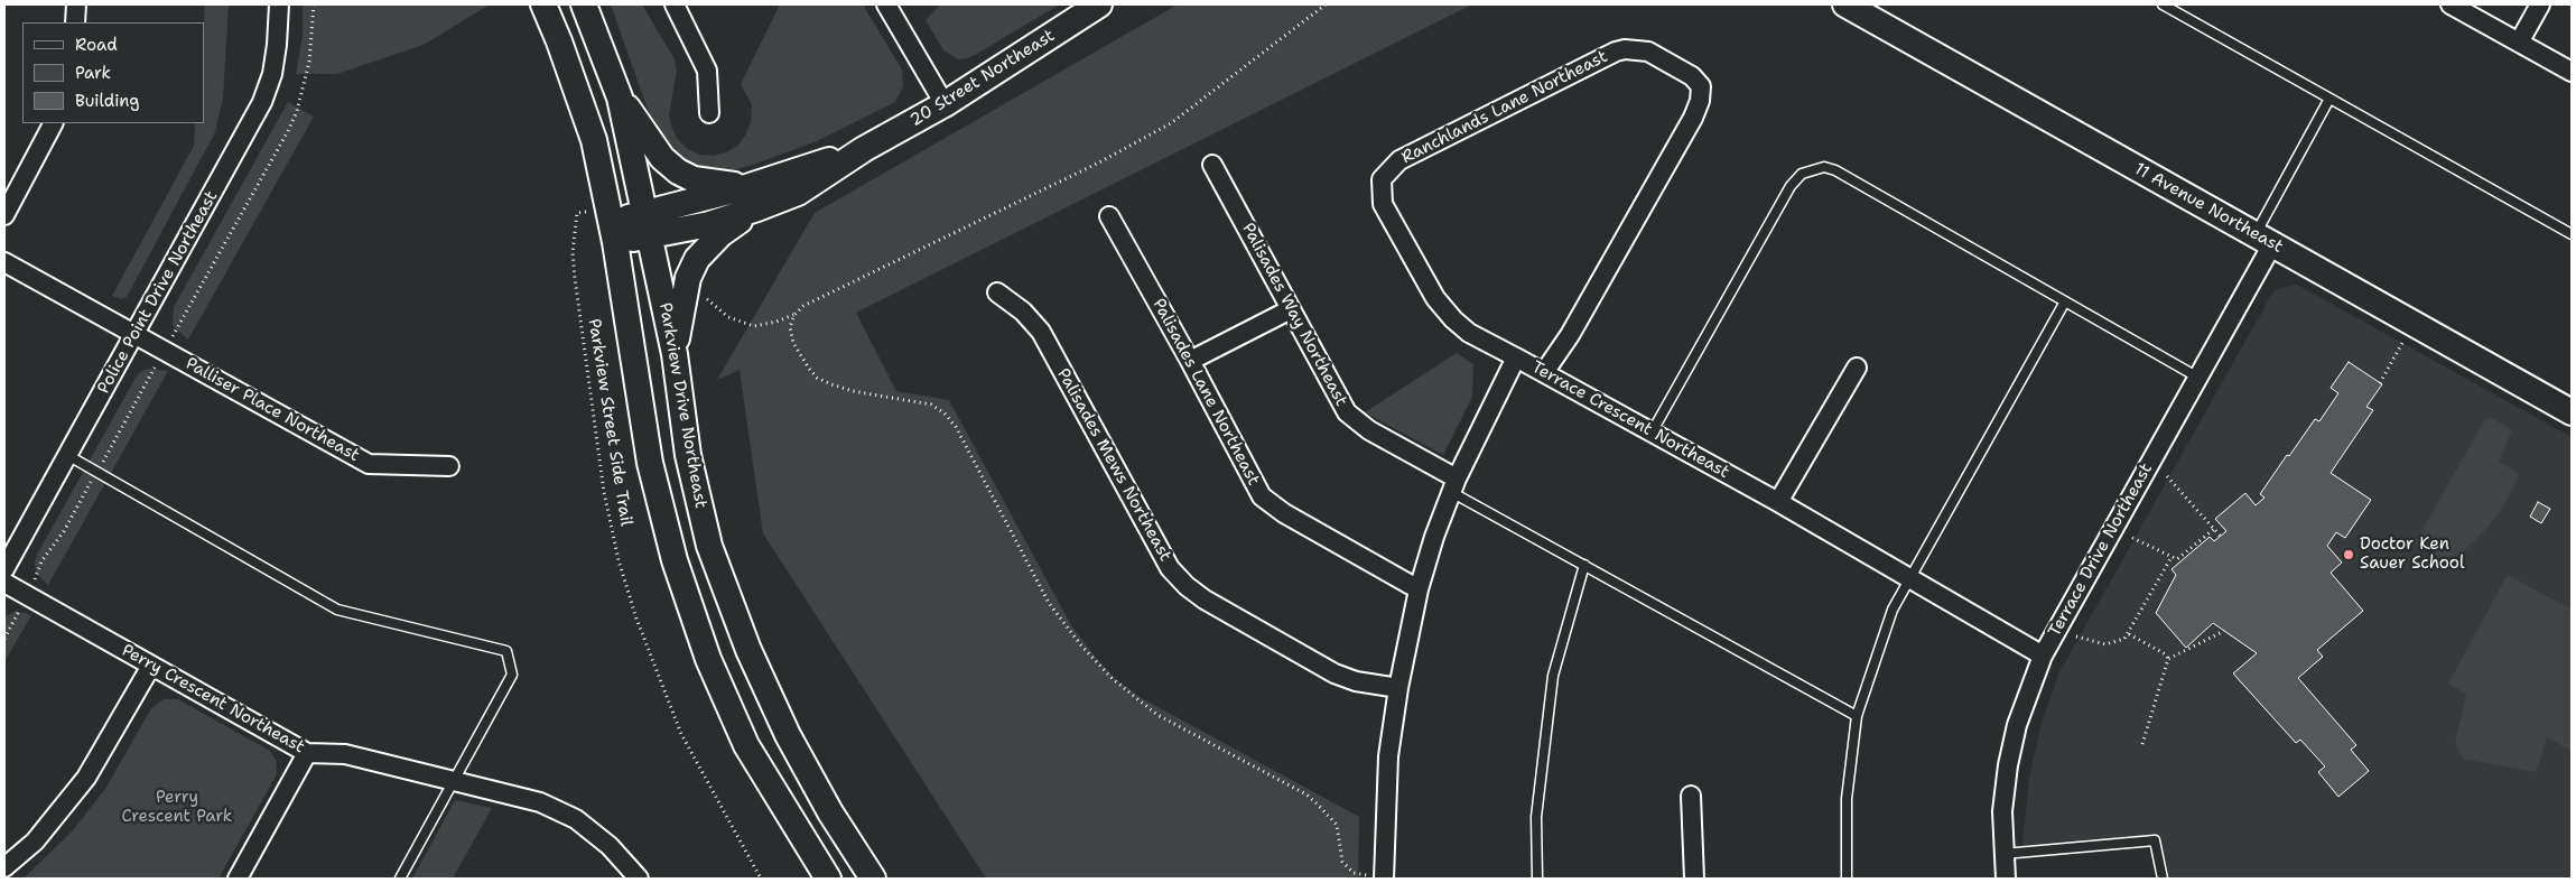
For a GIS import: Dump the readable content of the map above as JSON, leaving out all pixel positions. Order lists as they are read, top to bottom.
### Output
{
  "streets": {
    "main road": ["20 Street Northeast", "11 Avenue Northeast", "Parkview Drive Northeast"],
    "street": [
      "Ranchlands Lane Northeast",
      "Police Point Drive Northeast",
      "Palisades Way Northeast",
      "Palisades Lane Northeast",
      "Palliser Place Northeast",
      "Terrace Crescent Northeast",
      "Palisades Mews Northeast",
      "Terrace Drive Northeast",
      "Perry Crescent Northeast"
    ],
    "path": ["Parkview Street Side Trail"]
  },
  "crossings": [
    ["20 Street Northeast", "Parkview Drive Northeast"],
    ["Ranchlands Lane Northeast", "Terrace Crescent Northeast"],
    ["11 Avenue Northeast", "Terrace Drive Northeast"],
    ["Police Point Drive Northeast", "Palliser Place Northeast"],
    ["Palisades Way Northeast", "Terrace Crescent Northeast"],
    ["Palisades Lane Northeast", "Terrace Crescent Northeast"],
    ["Terrace Crescent Northeast", "Palisades Mews Northeast"],
    ["Terrace Crescent Northeast", "Terrace Drive Northeast"]
  ],
  "parks": ["Perry Crescent Park"],
  "places": ["Doctor Ken Sauer School"],
  "legend": ["Road", "Park", "Building"]
}
